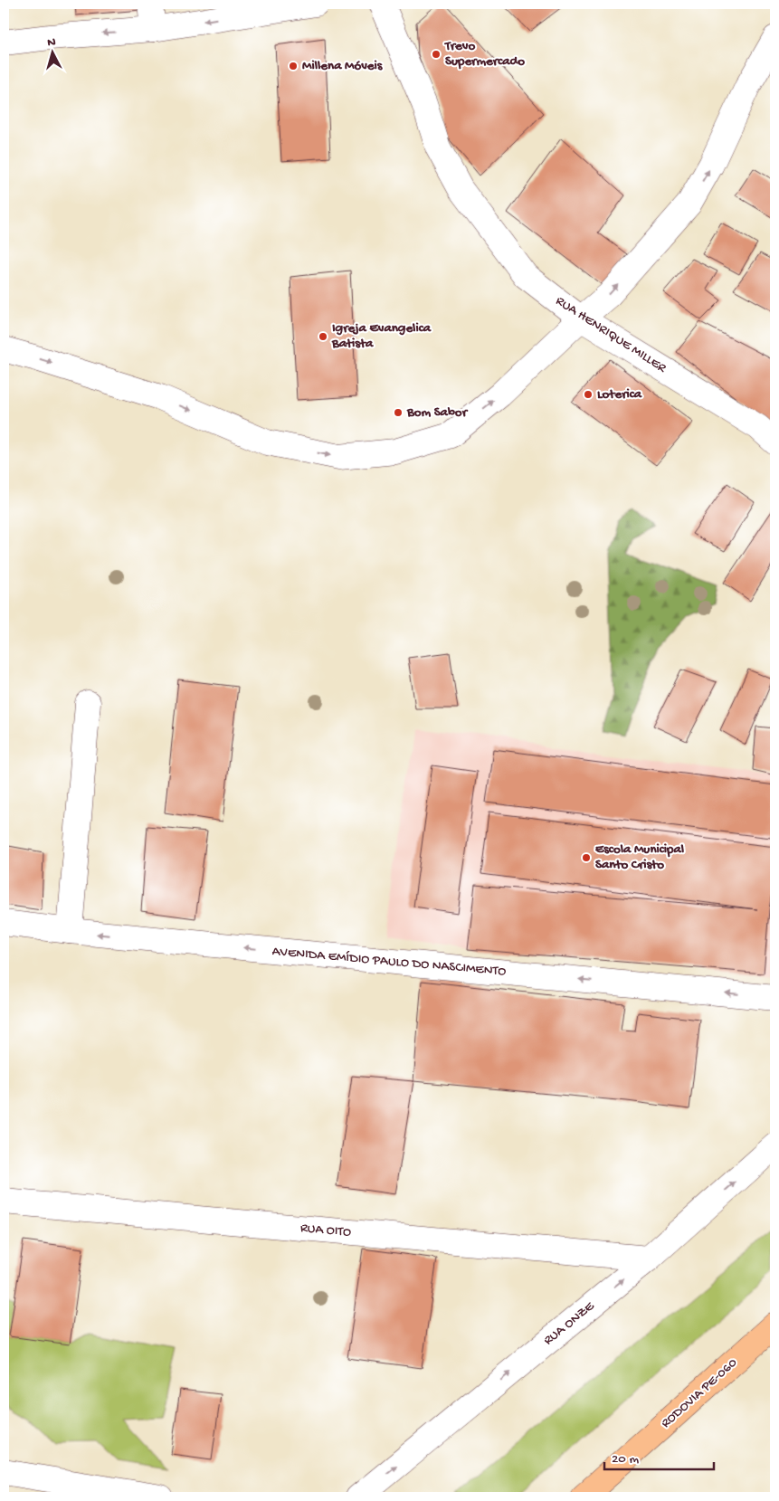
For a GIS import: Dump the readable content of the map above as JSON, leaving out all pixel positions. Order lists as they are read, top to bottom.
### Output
{
  "streets": {
    "main road": ["RODOVIA PE-060"],
    "street": [
      "RUA HENRIQUE MILLER",
      "AVENIDA EMÍDIO PAULO DO NASCIMENTO",
      "RUA OITO",
      "RUA ONZE"
    ]
  },
  "crossings": [
    ["RUA OITO", "RUA ONZE"]
  ],
  "one_way": ["AVENIDA EMÍDIO PAULO DO NASCIMENTO", "RUA ONZE"],
  "places": [
    "Trevo Supermercado",
    "Millena Móveis",
    "Igreja Evangelica Batista",
    "Loterica",
    "Bom Sabor",
    "Escola Municipal Santo Cristo"
  ],
  "scale_bar": "20 m",
  "north": "top"
}
